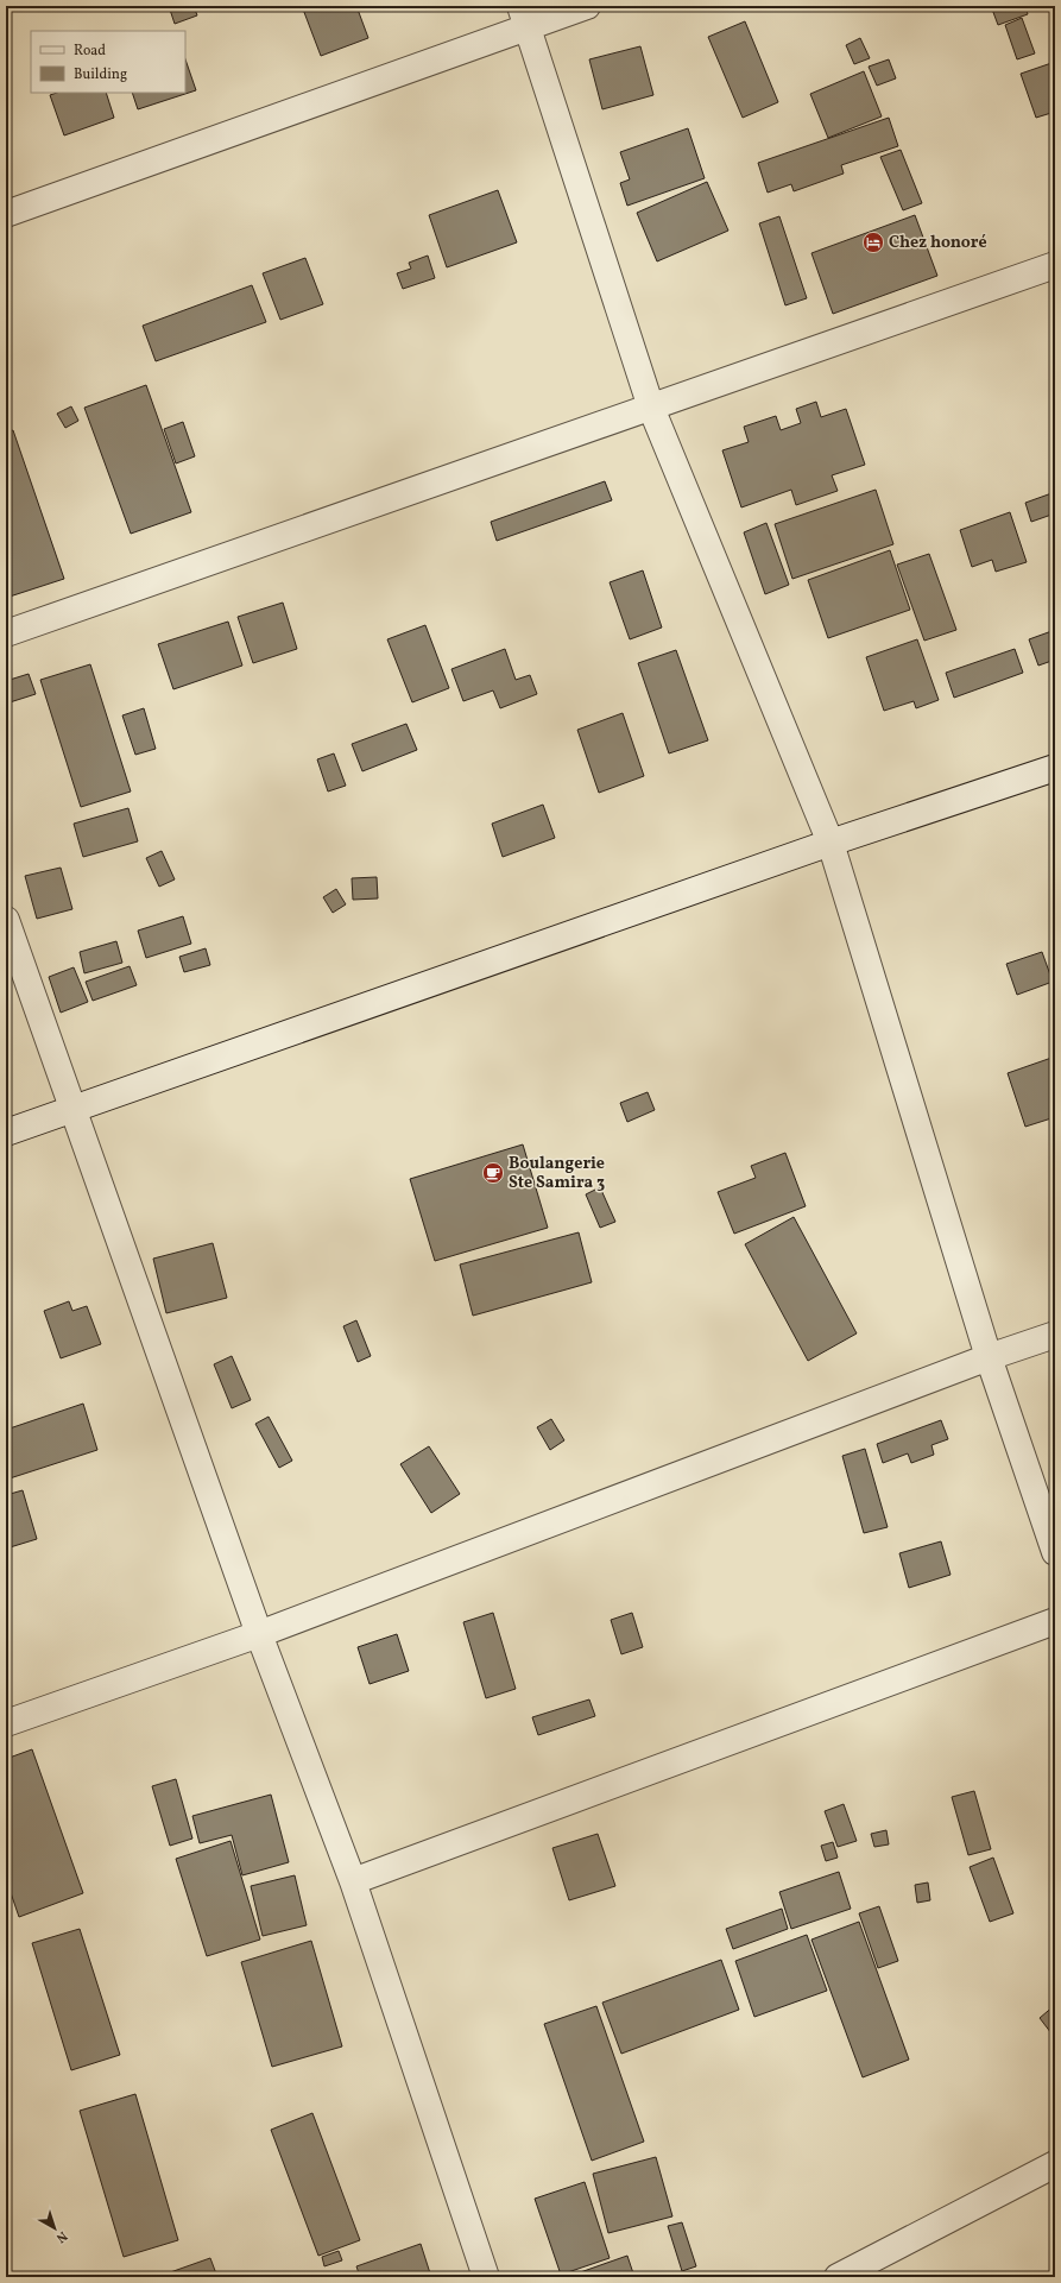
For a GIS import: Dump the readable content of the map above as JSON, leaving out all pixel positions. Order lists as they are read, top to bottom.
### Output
{
  "places": {
    "hotel": ["Chez honoré"],
    "cafe": ["Boulangerie Ste Samira 3"]
  },
  "legend": ["Road", "Building"],
  "north": "bottom right"
}
